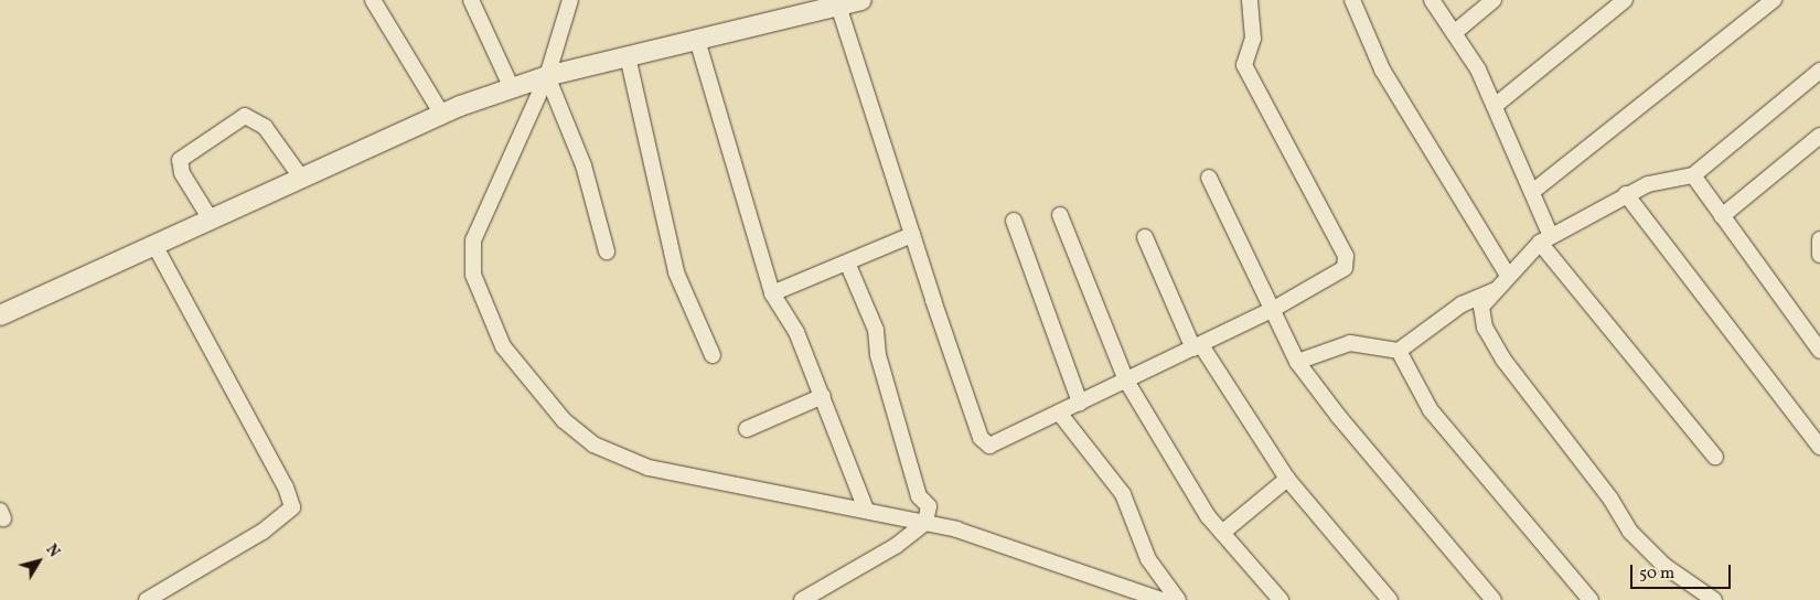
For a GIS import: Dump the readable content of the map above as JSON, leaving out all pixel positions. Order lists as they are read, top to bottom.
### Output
{
  "scale_bar": "50 m",
  "north": "top right"
}
